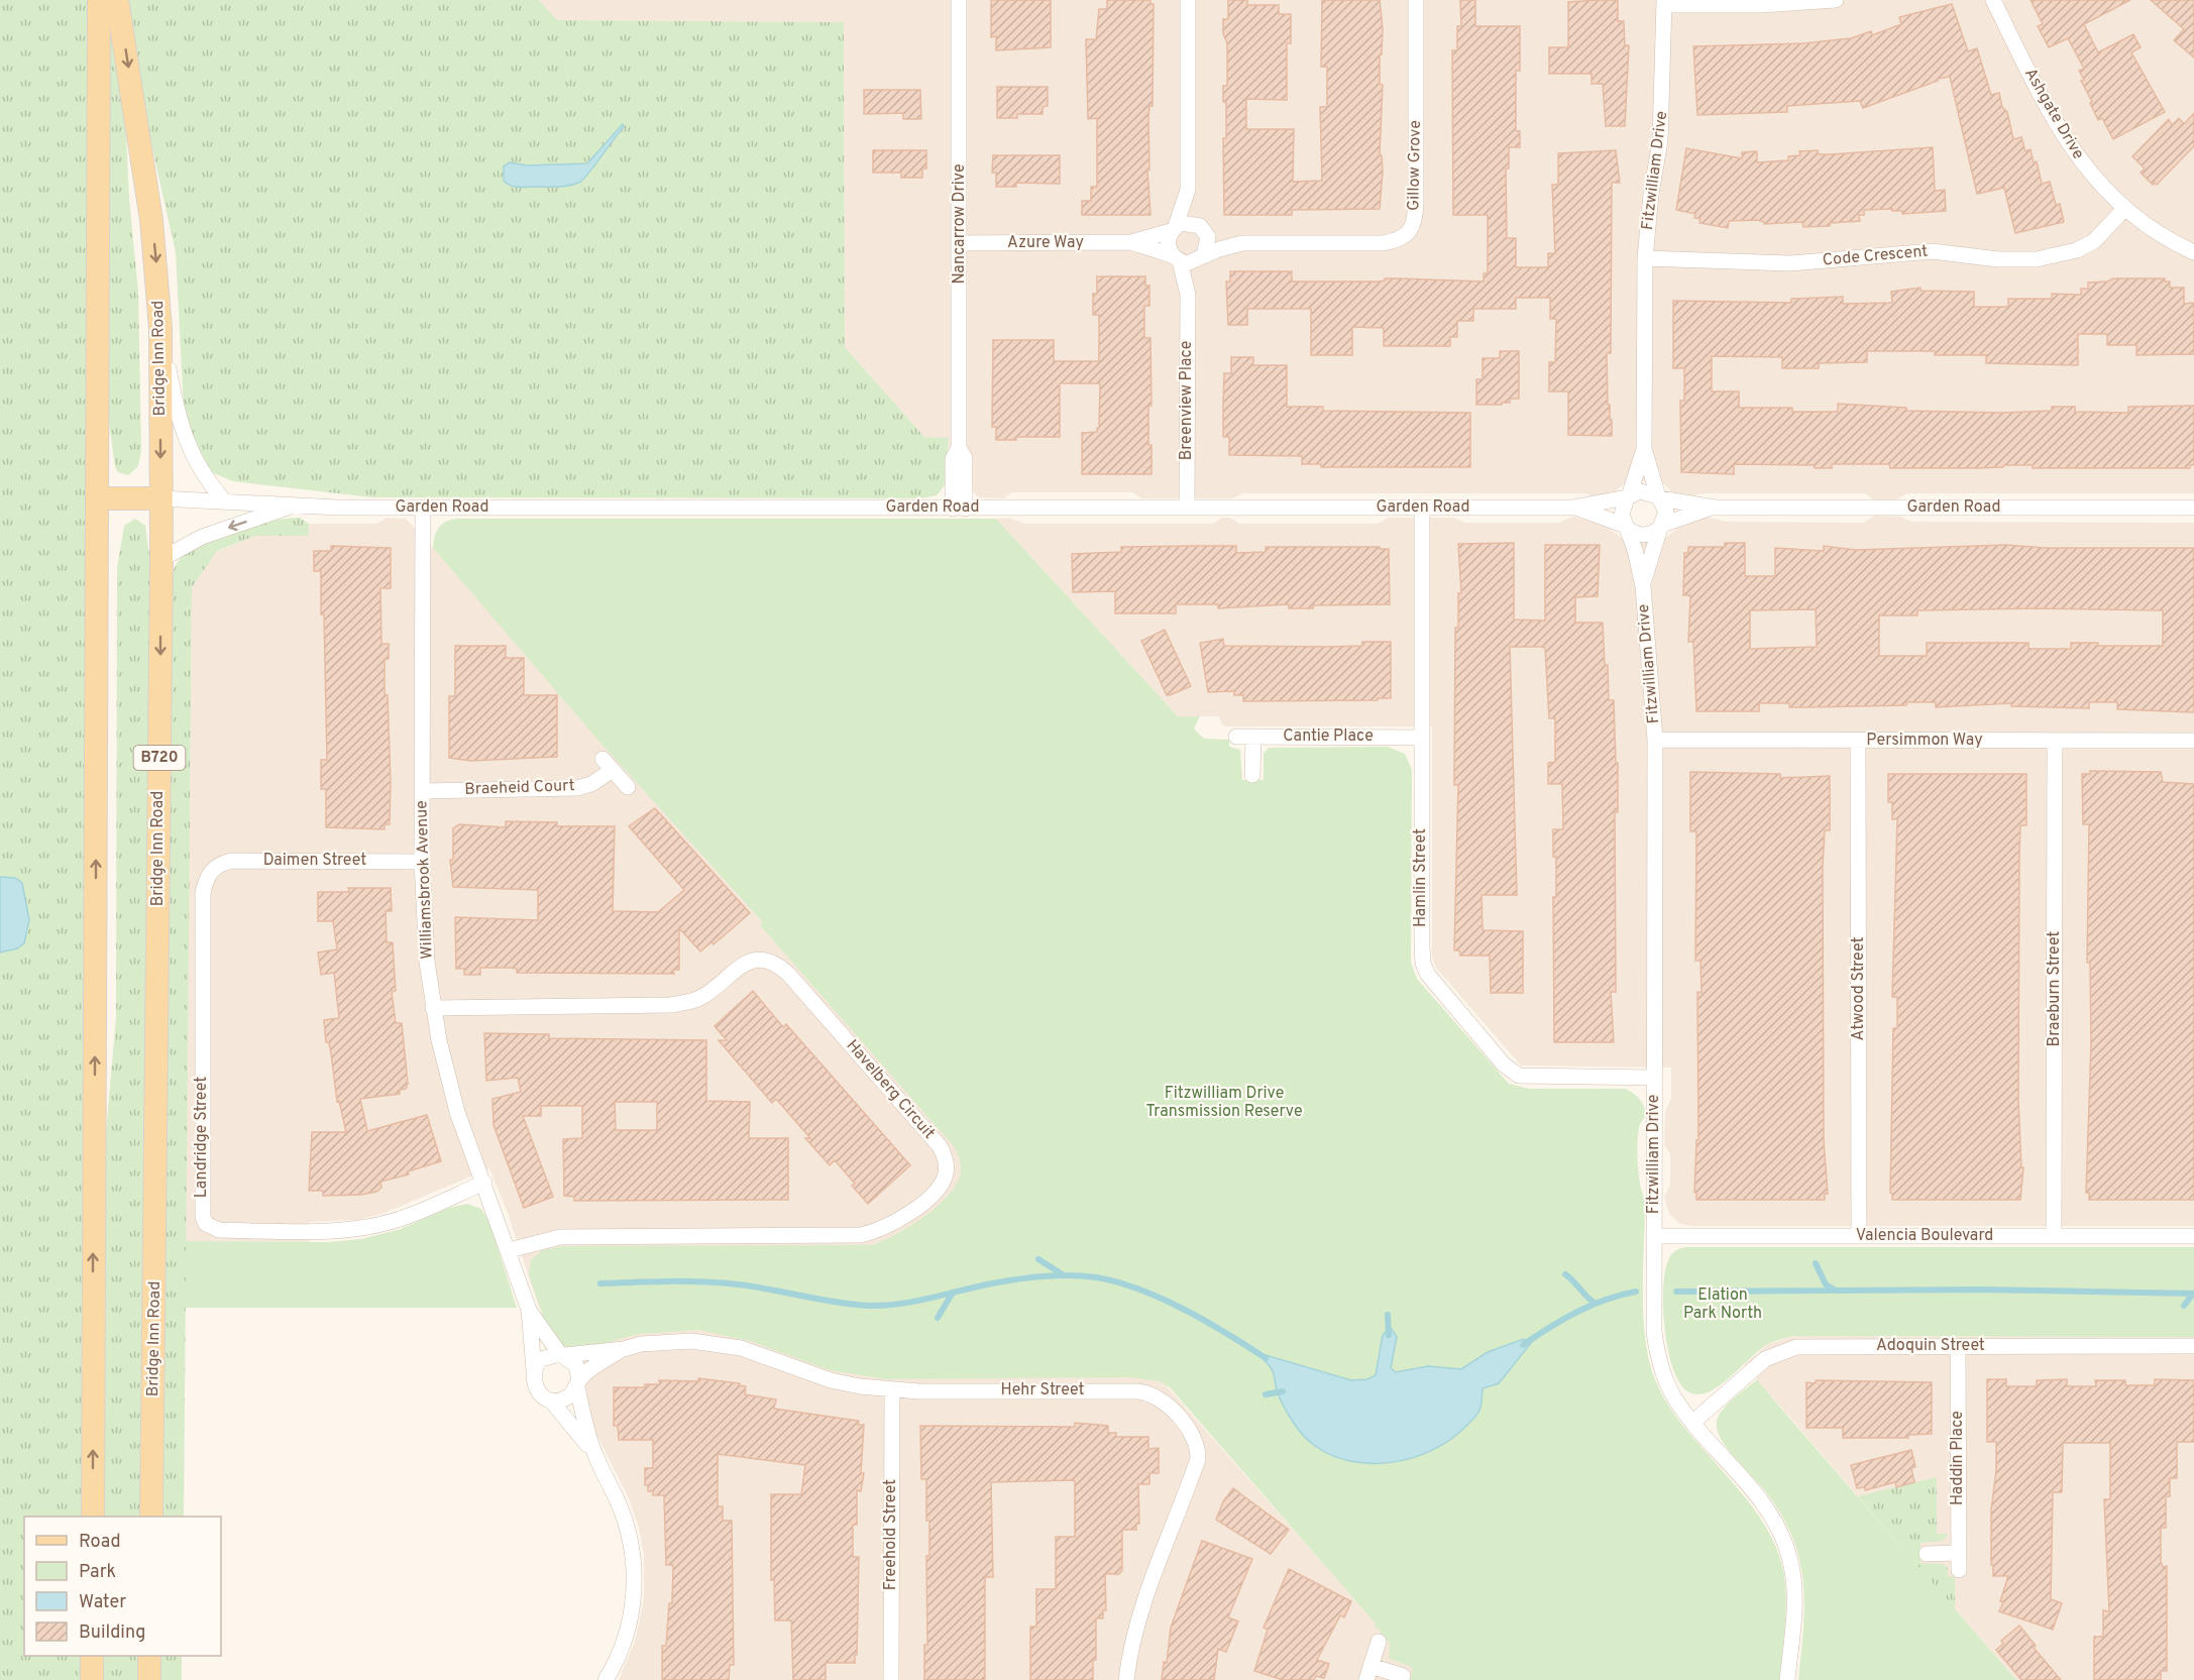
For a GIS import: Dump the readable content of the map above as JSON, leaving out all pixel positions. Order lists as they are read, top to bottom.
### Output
{
  "streets": {
    "main road": ["Bridge Inn Road", "Garden Road", "B720"],
    "street": [
      "Ashgate Drive",
      "Gillow Grove",
      "Fitzwilliam Drive",
      "Nancarrow Drive",
      "Azure Way",
      "Code Crescent",
      "Breenview Place",
      "Cantie Place",
      "Persimmon Way",
      "Braeheid Court",
      "Daimen Street",
      "Hamlin Street",
      "Williamsbrook Avenue",
      "Atwood Street",
      "Braeburn Street",
      "Havelberg Circuit",
      "Landridge Street",
      "Valencia Boulevard",
      "Adoquin Street",
      "Hehr Street",
      "Haddin Place",
      "Freehold Street"
    ]
  },
  "crossings": [
    ["Ashgate Drive", "Code Crescent"],
    ["Gillow Grove", "Azure Way"],
    ["Gillow Grove", "Breenview Place"],
    ["Fitzwilliam Drive", "Code Crescent"],
    ["Fitzwilliam Drive", "Garden Road"],
    ["Fitzwilliam Drive", "Persimmon Way"],
    ["Fitzwilliam Drive", "Hamlin Street"],
    ["Fitzwilliam Drive", "Valencia Boulevard"],
    ["Fitzwilliam Drive", "Adoquin Street"],
    ["Nancarrow Drive", "Azure Way"],
    ["Nancarrow Drive", "Garden Road"],
    ["Azure Way", "Breenview Place"],
    ["Bridge Inn Road", "Garden Road"],
    ["Breenview Place", "Garden Road"],
    ["Garden Road", "Hamlin Street"],
    ["Garden Road", "Williamsbrook Avenue"],
    ["Cantie Place", "Hamlin Street"],
    ["Persimmon Way", "Atwood Street"],
    ["Persimmon Way", "Braeburn Street"],
    ["Braeheid Court", "Williamsbrook Avenue"],
    ["Daimen Street", "Williamsbrook Avenue"],
    ["Daimen Street", "Landridge Street"],
    ["Williamsbrook Avenue", "Havelberg Circuit"],
    ["Williamsbrook Avenue", "Landridge Street"],
    ["Williamsbrook Avenue", "Hehr Street"],
    ["Atwood Street", "Valencia Boulevard"],
    ["Braeburn Street", "Valencia Boulevard"],
    ["Adoquin Street", "Haddin Place"],
    ["Hehr Street", "Freehold Street"]
  ],
  "parks": ["Fitzwilliam Drive Transmission Reserve", "Elation Park North"],
  "legend": [
    "Road",
    "Park",
    "Water",
    "Building"
  ]
}
